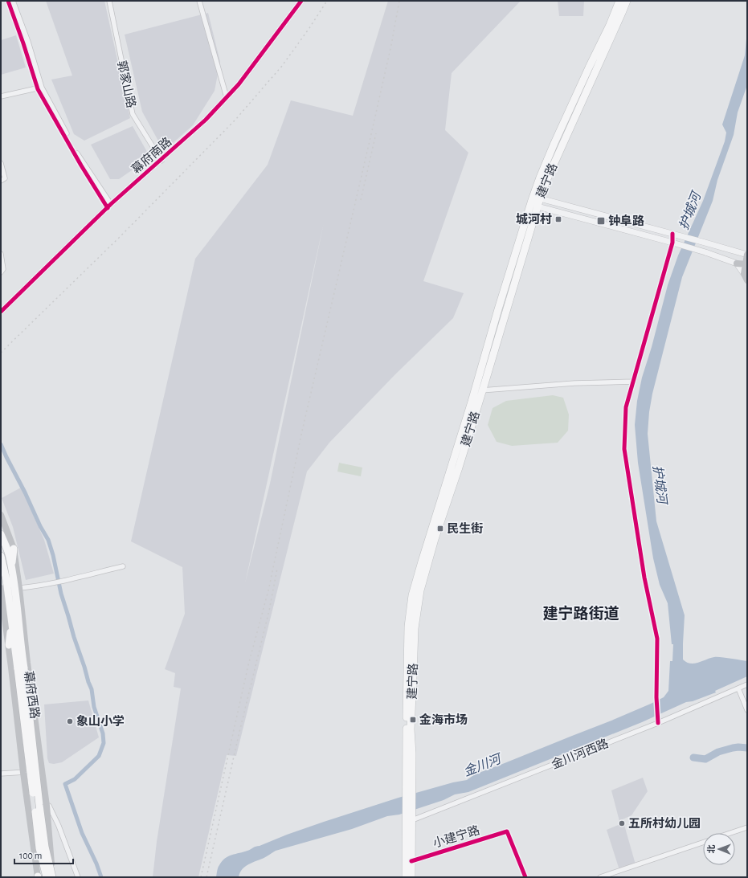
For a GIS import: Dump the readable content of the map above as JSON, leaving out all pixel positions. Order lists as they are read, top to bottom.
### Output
{
  "streets": {
    "main road": ["建宁路", "幕府西路"],
    "street": [
      "郭家山路",
      "幕府南路",
      "金川河西路",
      "小建宁路"
    ]
  },
  "crossings": [
    ["郭家山路", "幕府南路"],
    ["建宁路", "金川河西路"],
    ["建宁路", "小建宁路"]
  ],
  "districts": ["建宁路街道"],
  "water": ["护城河", "金川河"],
  "places": {
    "transit": [
      "城河村",
      "钟阜路",
      "民生街",
      "金海市场"
    ],
    "other": ["象山小学", "五所村幼儿园"]
  },
  "scale_bar": "100 m",
  "north": "left"
}
